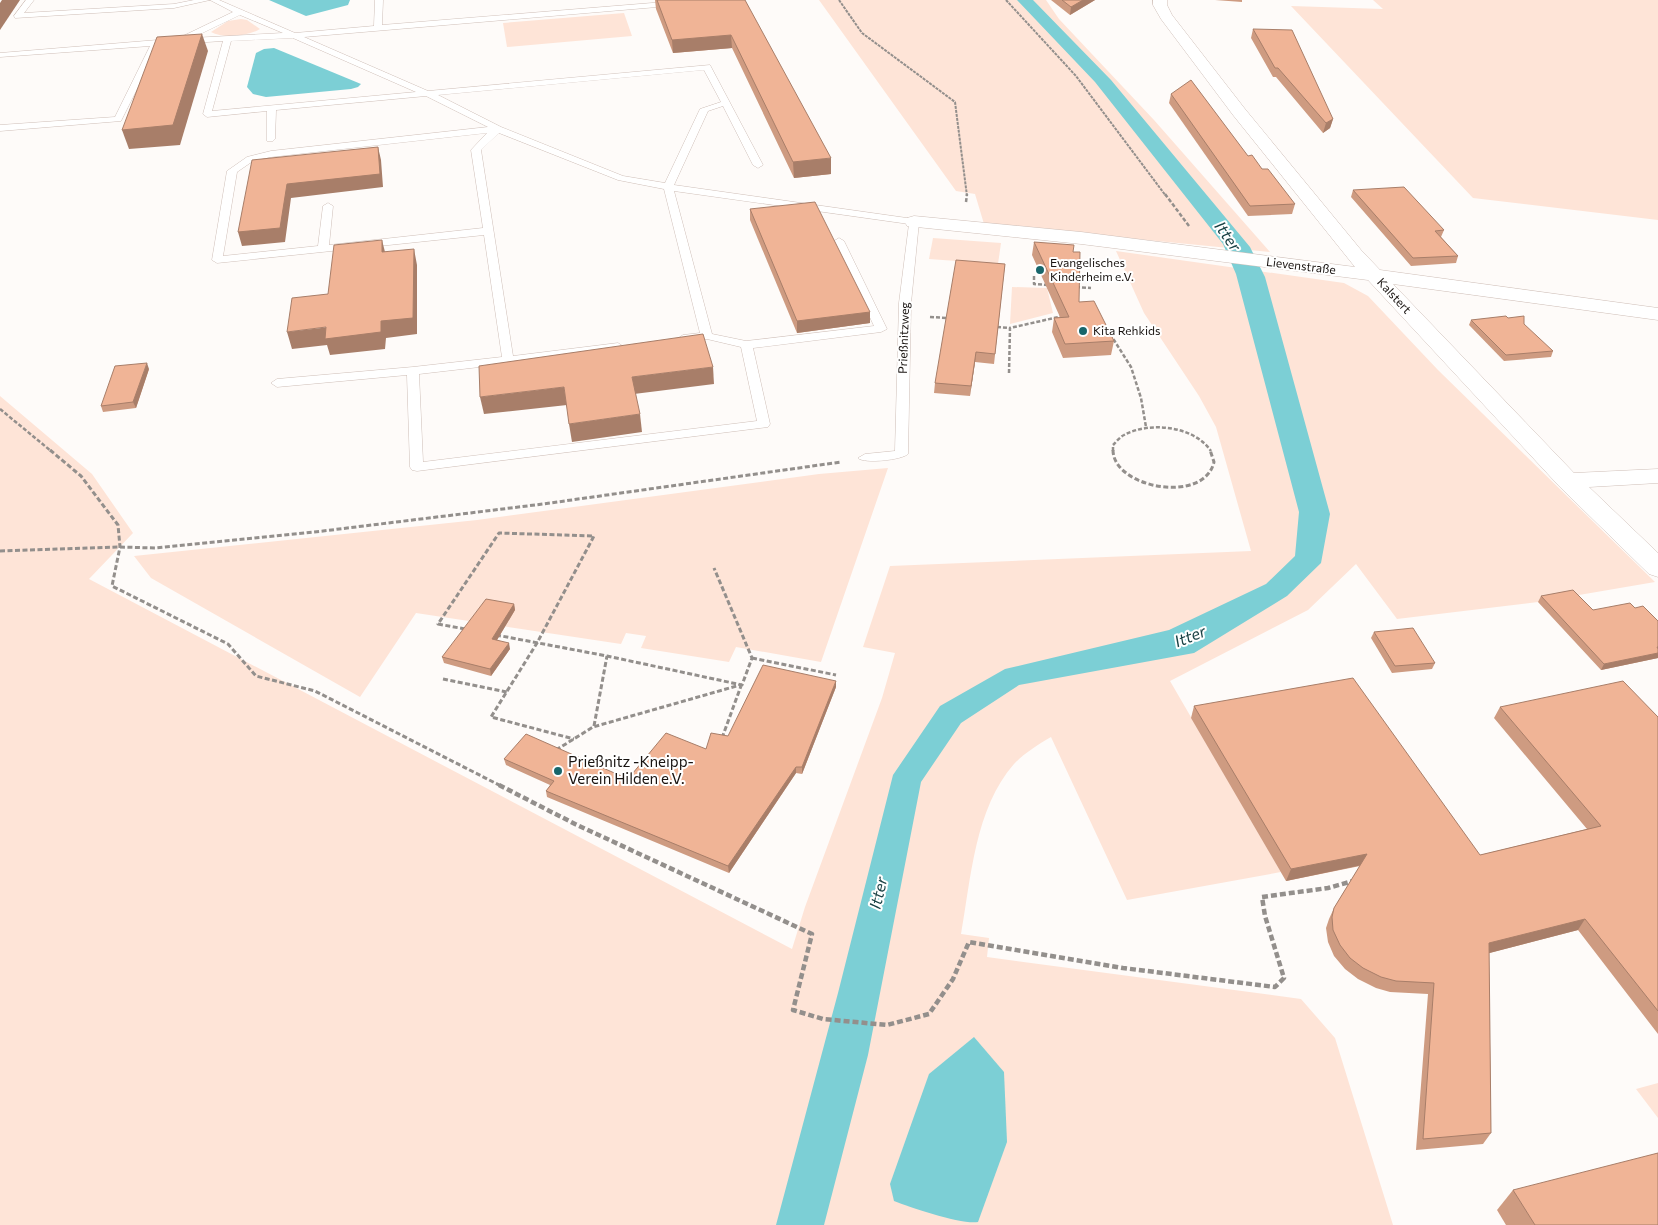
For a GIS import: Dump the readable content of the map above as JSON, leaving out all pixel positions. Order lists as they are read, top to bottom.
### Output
{
  "streets": {
    "street": ["Lievenstraße", "Kalstert"],
    "lane": ["Prießnitzweg"]
  },
  "crossings": [
    ["Lievenstraße", "Kalstert"],
    ["Lievenstraße", "Prießnitzweg"]
  ],
  "water": ["Itter"],
  "places": ["Evangelisches Kinderheim e.V.", "Kita Rehkids", "Prießnitz -Kneipp- Verein Hilden e.V."]
}
